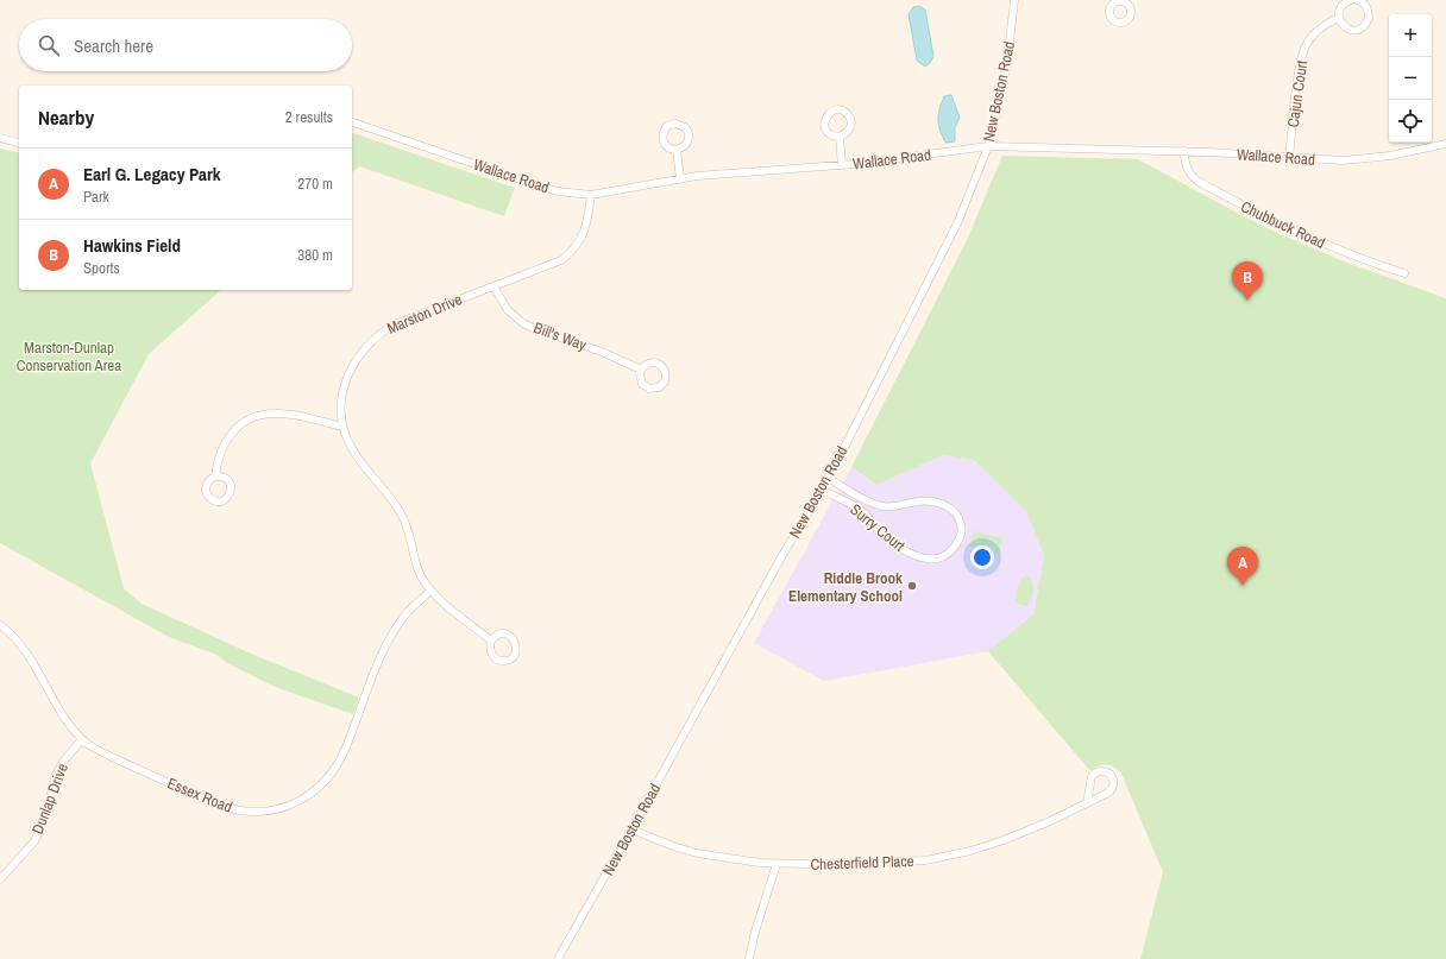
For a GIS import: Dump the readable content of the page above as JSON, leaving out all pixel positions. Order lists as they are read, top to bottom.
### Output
{
  "streets": {
    "street": [
      "New Boston Road",
      "Cajun Court",
      "Wallace Road",
      "Chubbuck Road",
      "Marston Drive",
      "Bill's Way",
      "Surry Court",
      "Essex Road",
      "Dunlap Drive",
      "Chesterfield Place"
    ]
  },
  "crossings": [
    ["New Boston Road", "Wallace Road"],
    ["New Boston Road", "Surry Court"],
    ["New Boston Road", "Chesterfield Place"],
    ["Cajun Court", "Wallace Road"],
    ["Wallace Road", "Chubbuck Road"],
    ["Wallace Road", "Marston Drive"],
    ["Marston Drive", "Bill's Way"],
    ["Marston Drive", "Essex Road"],
    ["Essex Road", "Dunlap Drive"]
  ],
  "parks": ["Marston-Dunlap Conservation Area"],
  "places": ["Riddle Brook Elementary School"],
  "page": {
    "map_buttons": ["+", "−"],
    "search": "Search here",
    "heading": ["Nearby", "2 results"],
    "list": [
      {
        "mark": "A",
        "name": "Earl G. Legacy Park",
        "note": "Park",
        "value": "270 m"
      },
      {
        "mark": "B",
        "name": "Hawkins Field",
        "note": "Sports",
        "value": "380 m"
      }
    ],
    "pins": ["B", "A"]
  }
}
